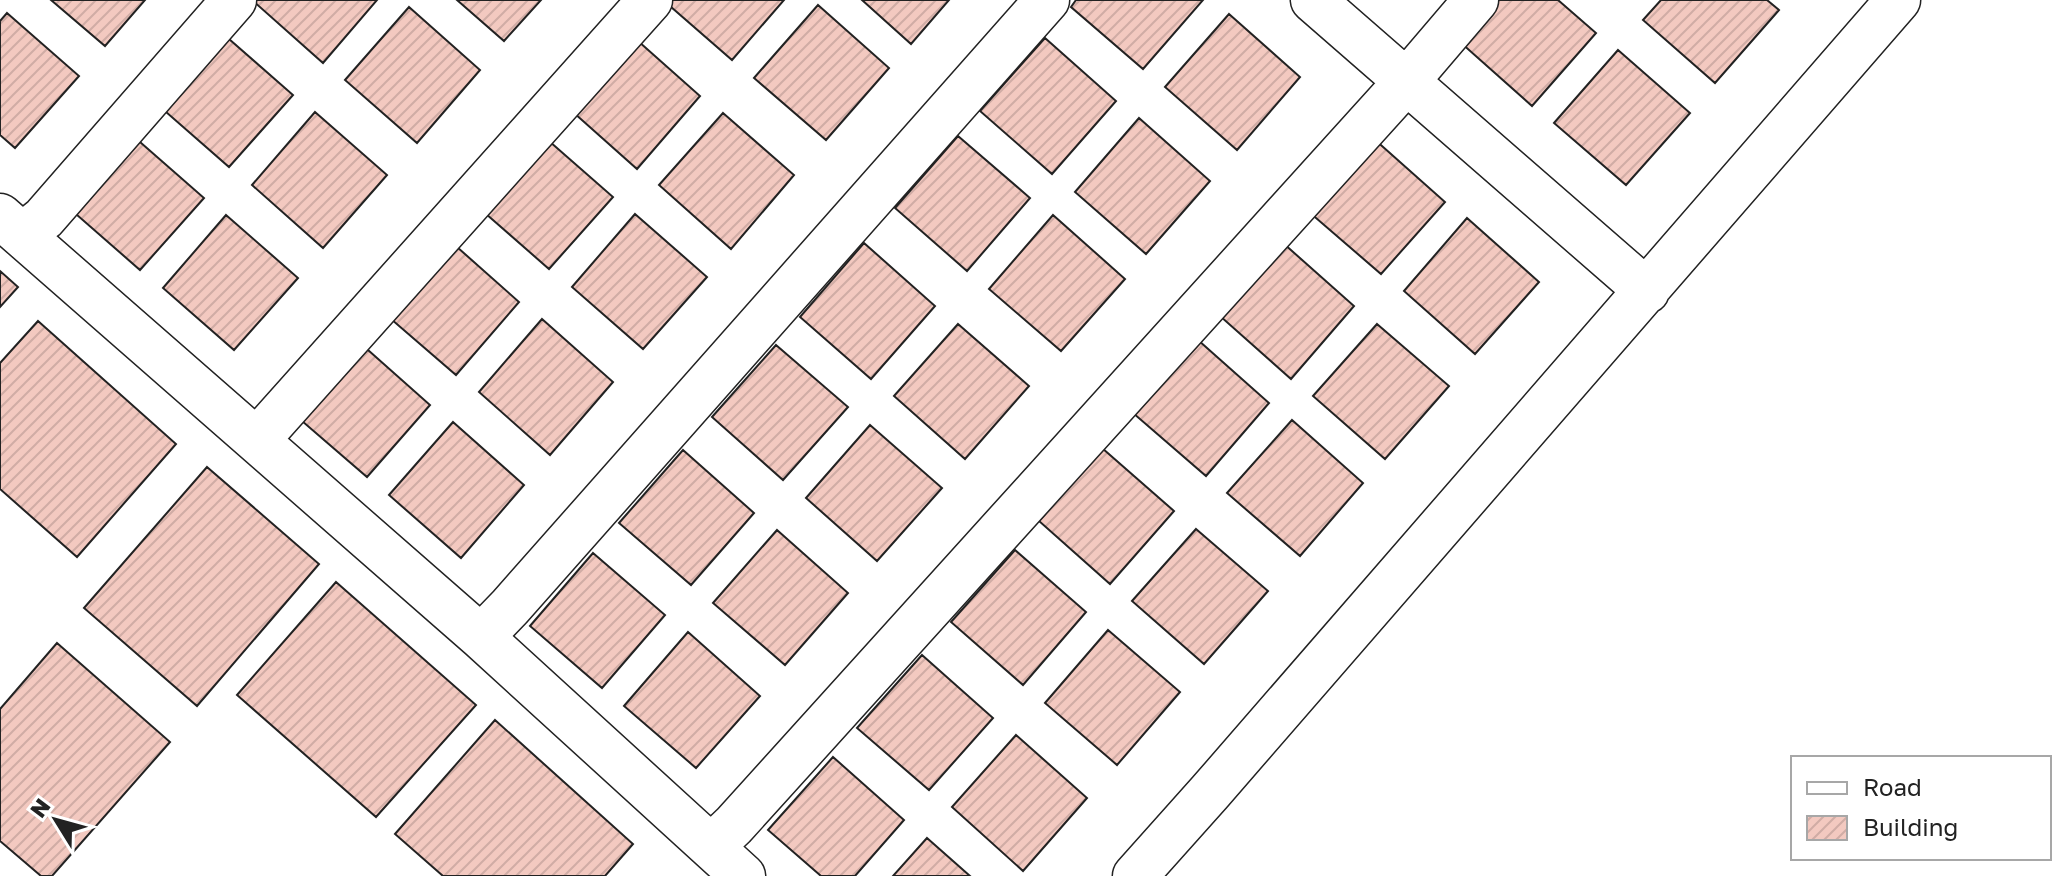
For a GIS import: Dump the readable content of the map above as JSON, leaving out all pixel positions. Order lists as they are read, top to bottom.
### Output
{
  "legend": ["Road", "Building"],
  "north": "top left"
}
